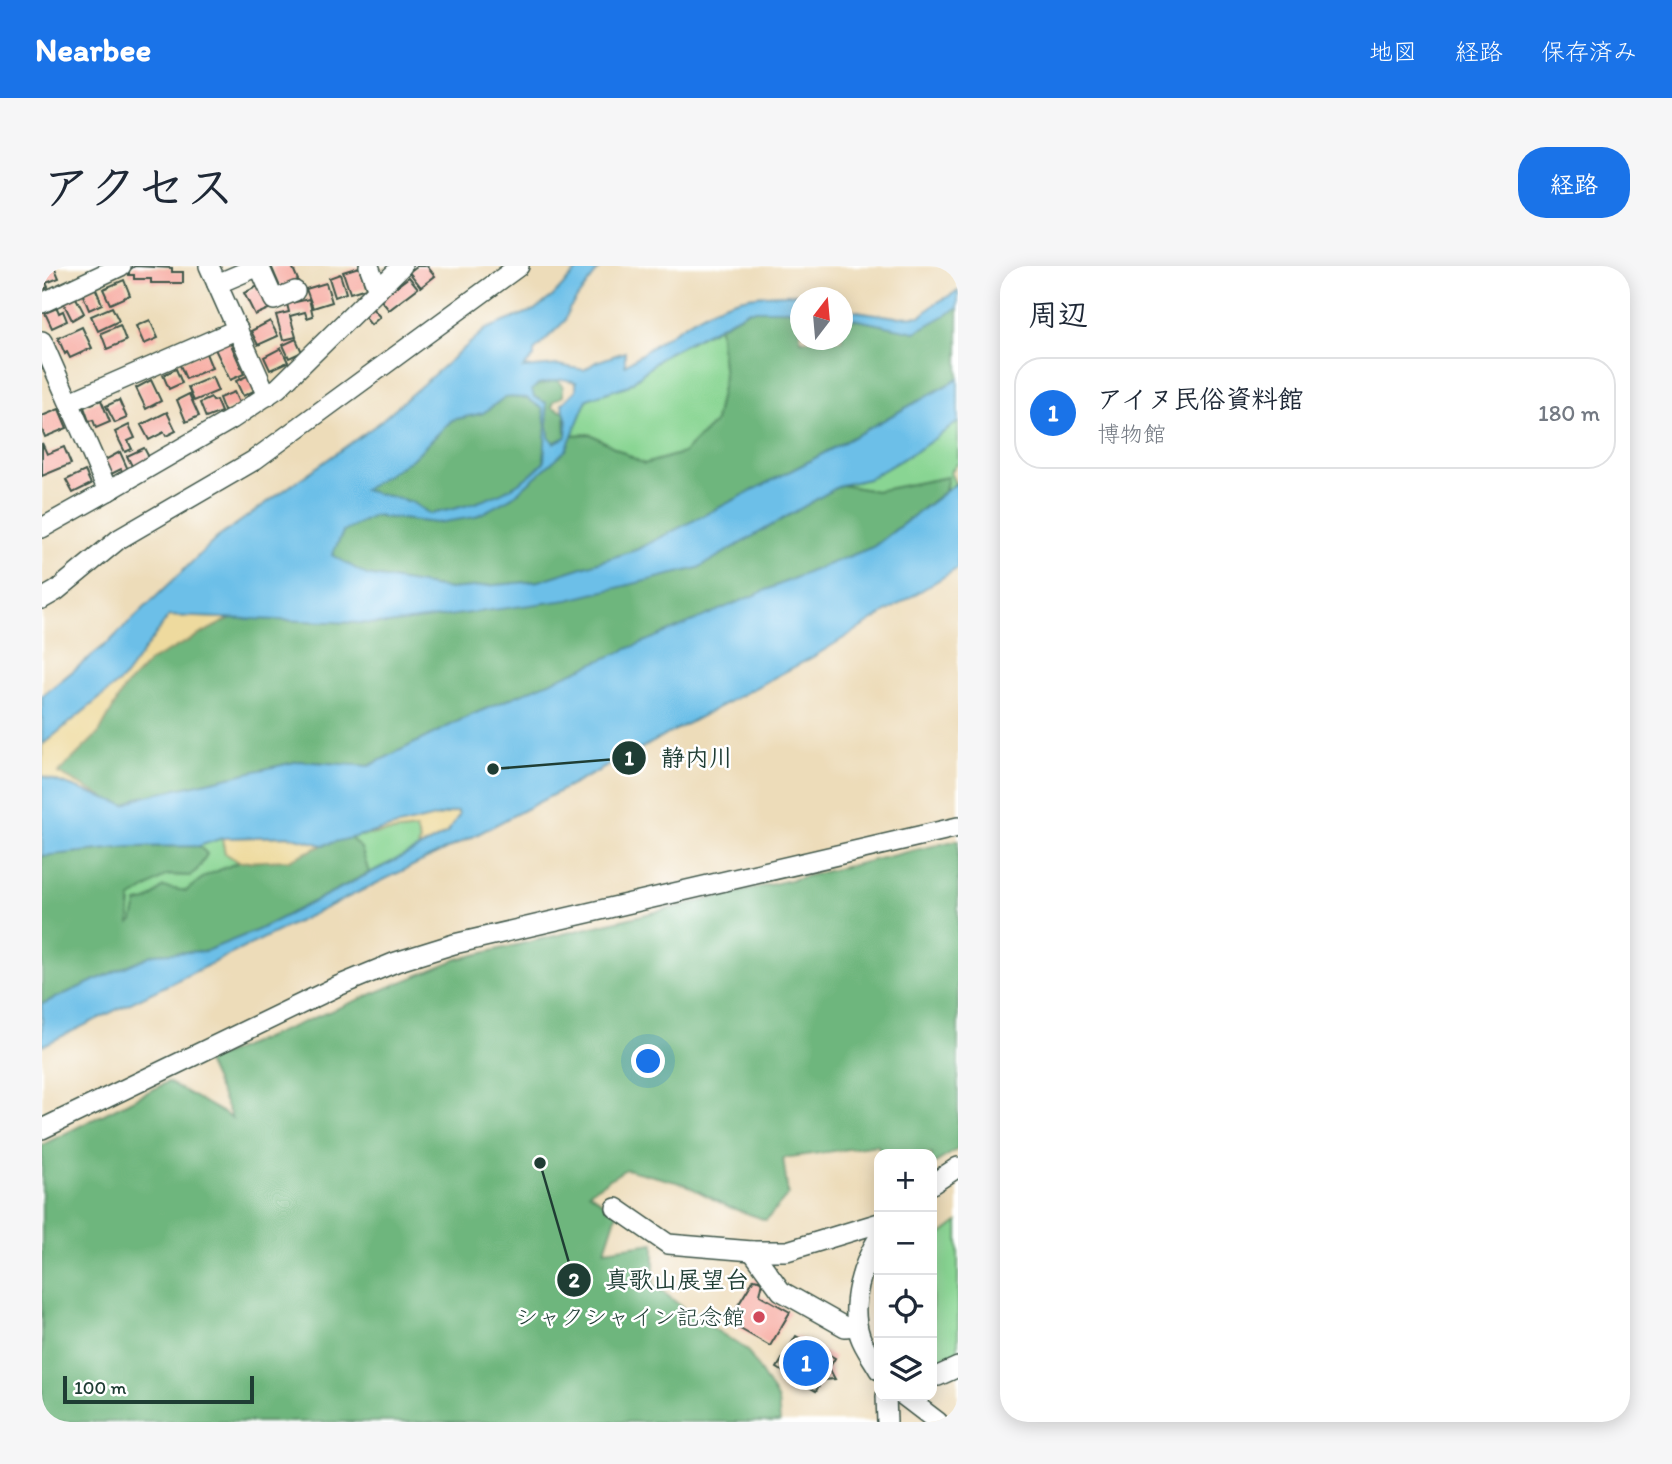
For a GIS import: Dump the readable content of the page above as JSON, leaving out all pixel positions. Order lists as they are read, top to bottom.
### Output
{
  "places": ["静内川", "真歌山展望台", "シャクシャイン記念館"],
  "scale_bar": "100 m",
  "north": "top",
  "page": {
    "header": "Nearbee",
    "nav": ["地図", "経路", "保存済み"],
    "title": "アクセス",
    "buttons": "経路",
    "heading": "周辺",
    "list": [
      {
        "mark": "1",
        "name": "アイヌ民俗資料館",
        "note": "博物館",
        "value": "180 m"
      }
    ],
    "map_buttons": ["+", "−"],
    "pins": "1",
    "scale": "100 m"
  }
}
